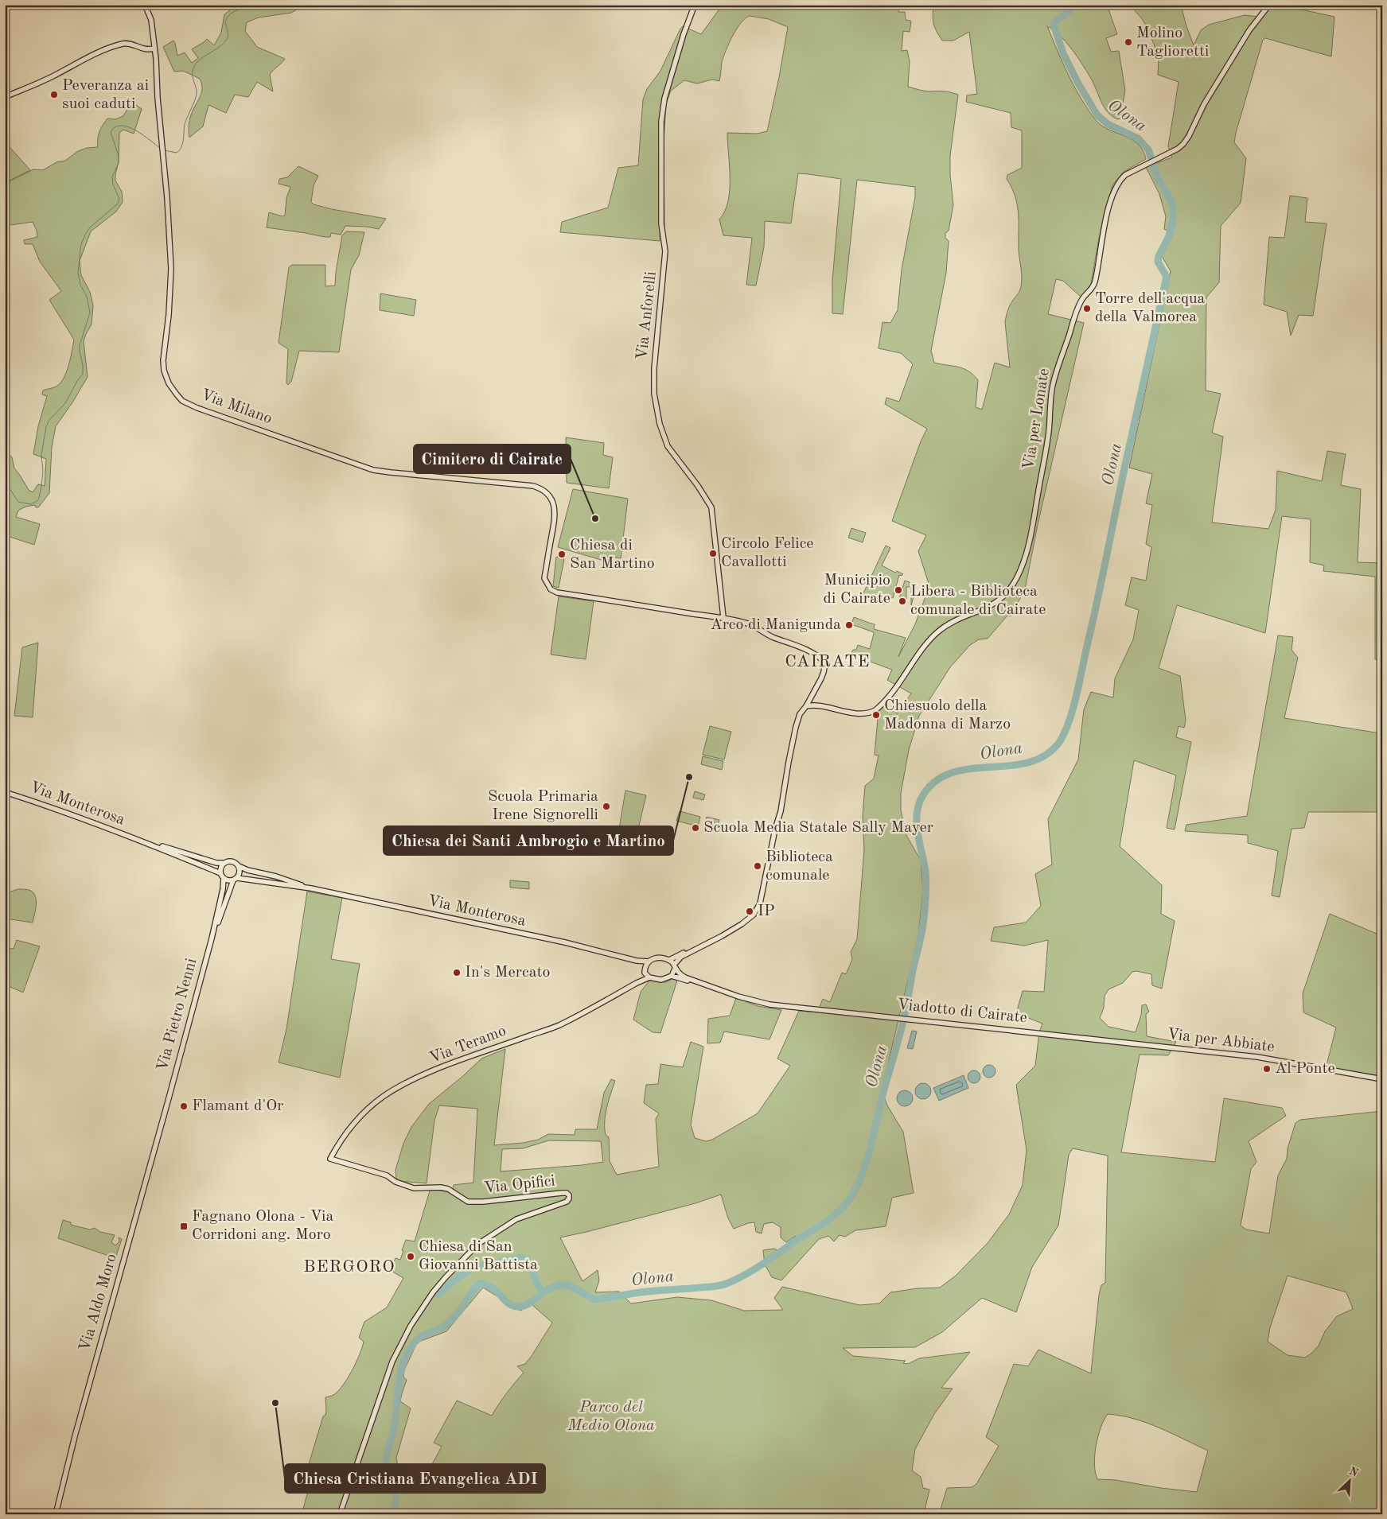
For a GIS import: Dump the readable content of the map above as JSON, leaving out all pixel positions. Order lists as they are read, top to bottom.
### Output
{
  "streets": {
    "street": [
      "Via Anforelli",
      "Via Milano",
      "Via per Lonate",
      "Via Monterosa",
      "Viadotto di Cairate",
      "Via Pietro Nenni",
      "Via per Abbiate",
      "Via Teramo",
      "Via Opifici",
      "Via Aldo Moro"
    ]
  },
  "crossings": [
    ["Via Anforelli", "Via Milano"],
    ["Via Monterosa", "Via Pietro Nenni"],
    ["Via Monterosa", "Via Teramo"],
    ["Viadotto di Cairate", "Via per Abbiate"],
    ["Via Pietro Nenni", "Via Aldo Moro"],
    ["Via Teramo", "Via Opifici"]
  ],
  "districts": ["CAIRATE", "BERGORO"],
  "water": ["Olona"],
  "parks": ["Parco del Medio Olona"],
  "places": {
    "other": [
      "Molino Taglioretti",
      "Peveranza ai suoi caduti",
      "Torre dell'acqua della Valmorea",
      "Cimitero di Cairate",
      "Circolo Felice Cavallotti",
      "Chiesa di San Martino",
      "Municipio di Cairate",
      "Libera - Biblioteca comunale di Cairate",
      "Arco di Manigunda",
      "Chiesuolo della Madonna di Marzo",
      "Chiesa dei Santi Ambrogio e Martino",
      "Scuola Primaria Irene Signorelli",
      "Scuola Media Statale Sally Mayer",
      "Biblioteca comunale",
      "IP",
      "In's Mercato",
      "Al Ponte",
      "Flamant d'Or",
      "Chiesa di San Giovanni Battista",
      "Chiesa Cristiana Evangelica ADI"
    ],
    "transit": ["Fagnano Olona - Via Corridoni ang. Moro"]
  },
  "north": "top right"
}
